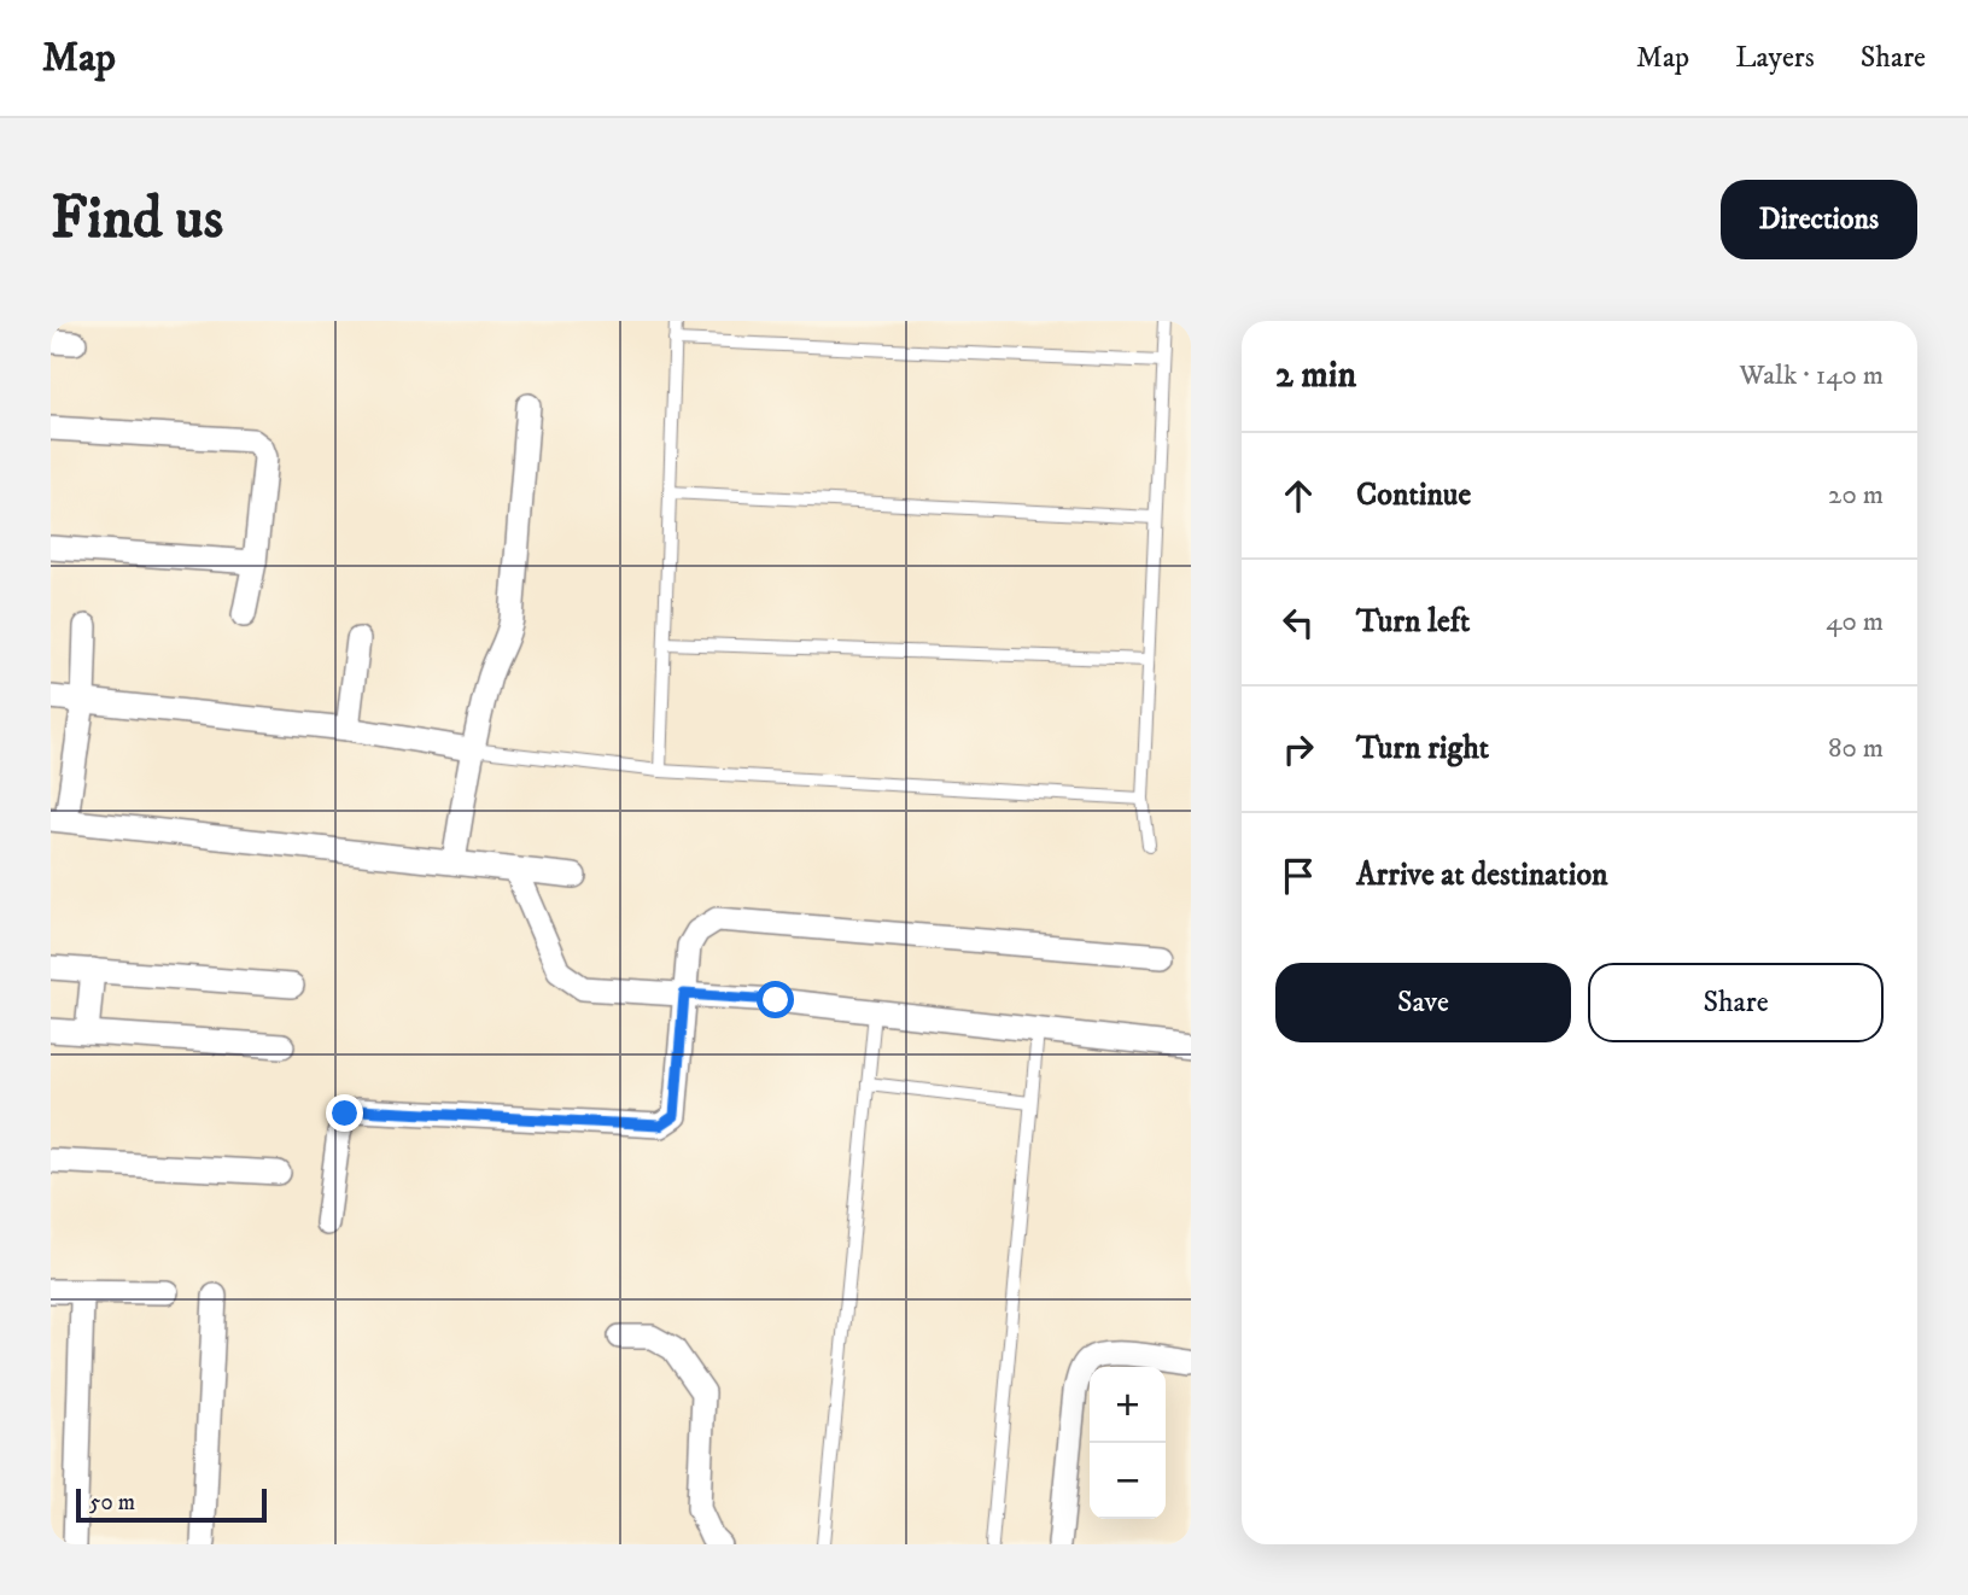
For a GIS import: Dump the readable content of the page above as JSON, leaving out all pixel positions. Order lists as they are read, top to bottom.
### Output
{
  "scale_bar": "50 m",
  "page": {
    "header": "Map",
    "nav": ["Map", "Layers", "Share"],
    "buttons": [
      "Directions",
      ["Save", "Share"]
    ],
    "title": "Find us",
    "heading": ["2 min", "Walk · 140 m"],
    "list": [
      ["Continue", "20 m"],
      ["Turn left", "40 m"],
      ["Turn right", "80 m"],
      "Arrive at destination"
    ],
    "map_buttons": ["+", "−"],
    "scale": "50 m"
  }
}
